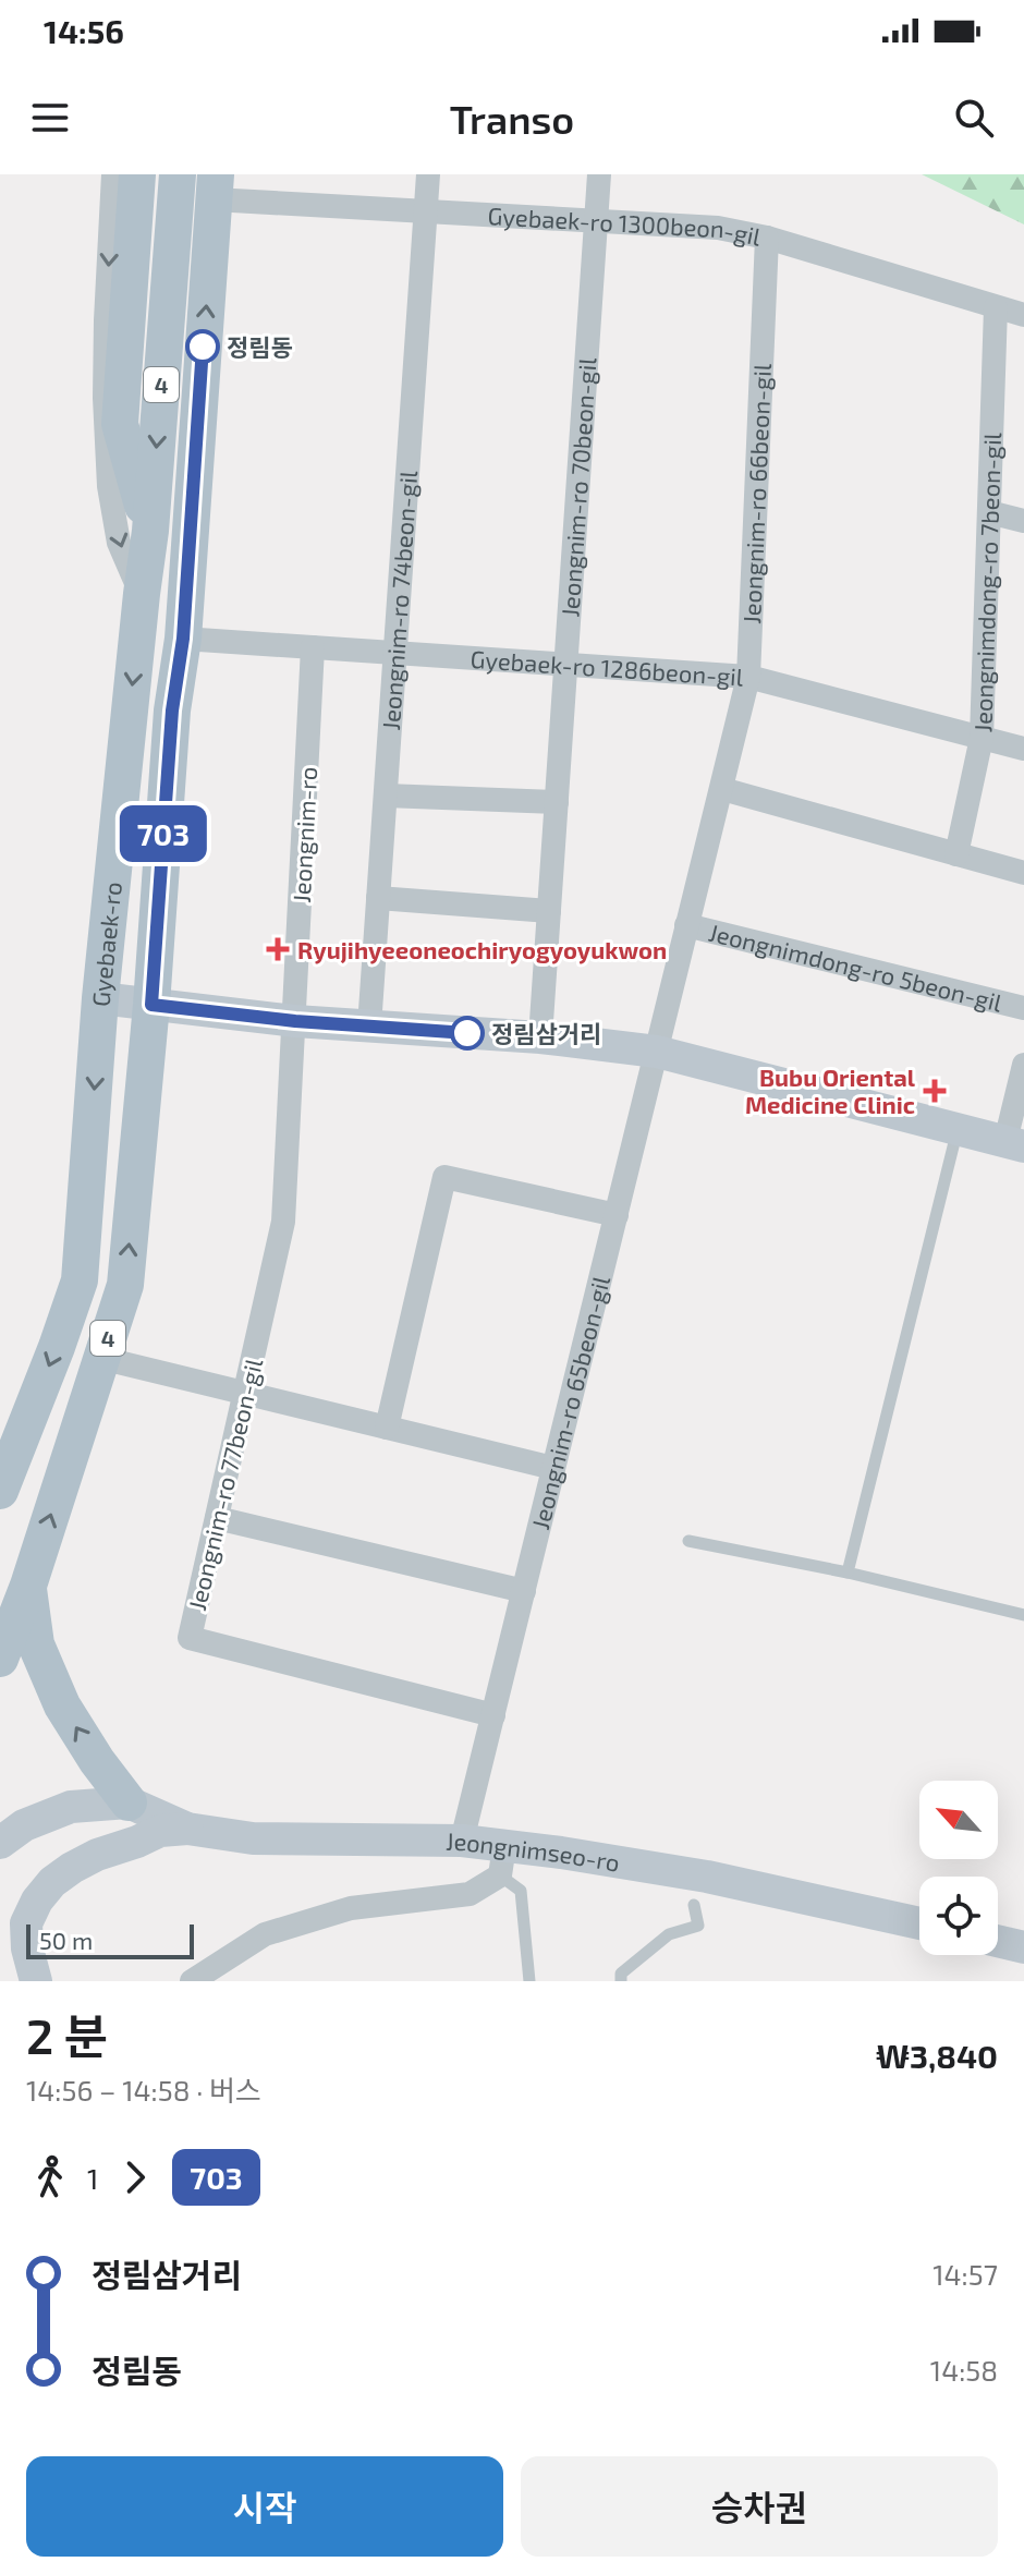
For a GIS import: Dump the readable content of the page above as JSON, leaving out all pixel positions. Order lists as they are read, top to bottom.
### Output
{
  "streets": {
    "main road": ["4", "Gyebaek-ro", "Jeongnimseo-ro"],
    "street": [
      "Gyebaek-ro 1300beon-gil",
      "Jeongnim-ro 70beon-gil",
      "Jeongnim-ro 66beon-gil",
      "Jeongnimdong-ro 7beon-gil",
      "Jeongnim-ro 74beon-gil",
      "Gyebaek-ro 1286beon-gil",
      "Jeongnim-ro",
      "Jeongnimdong-ro 5beon-gil",
      "Jeongnim-ro 65beon-gil",
      "Jeongnim-ro 77beon-gil"
    ]
  },
  "crossings": [
    ["Gyebaek-ro 1300beon-gil", "Jeongnim-ro 70beon-gil"],
    ["Gyebaek-ro 1300beon-gil", "Jeongnim-ro 66beon-gil"],
    ["Gyebaek-ro 1300beon-gil", "Jeongnimdong-ro 7beon-gil"],
    ["Gyebaek-ro 1300beon-gil", "Jeongnim-ro 74beon-gil"],
    ["Gyebaek-ro 1300beon-gil", "Gyebaek-ro"],
    ["Jeongnim-ro 70beon-gil", "Gyebaek-ro 1286beon-gil"],
    ["Jeongnim-ro 66beon-gil", "Gyebaek-ro 1286beon-gil"],
    ["Jeongnim-ro 66beon-gil", "Jeongnimdong-ro 5beon-gil"],
    ["Jeongnim-ro 66beon-gil", "Jeongnim-ro 65beon-gil"],
    ["Jeongnimdong-ro 7beon-gil", "Gyebaek-ro 1286beon-gil"],
    ["Jeongnim-ro 74beon-gil", "Gyebaek-ro 1286beon-gil"],
    ["Gyebaek-ro 1286beon-gil", "Jeongnim-ro"],
    ["Gyebaek-ro 1286beon-gil", "Gyebaek-ro"],
    ["Jeongnim-ro", "Jeongnim-ro 77beon-gil"],
    ["Jeongnim-ro 65beon-gil", "Jeongnim-ro 77beon-gil"],
    ["Jeongnim-ro 65beon-gil", "Jeongnimseo-ro"]
  ],
  "places": {
    "other": ["정림동", "정림삼거리"],
    "health": ["Ryujihyeeoneochiryogyoyukwon", "Bubu Oriental Medicine Clinic"]
  },
  "lines": ["bus line 703"],
  "scale_bar": "50 m",
  "north": "top left",
  "page": {
    "status": "14:56",
    "header": "Transo",
    "on_map": "703",
    "scale": "50 m",
    "heading": ["2 분", "14:56 – 14:58 · 버스", "₩3,840"],
    "legs": ["1", "703"],
    "list": [
      {
        "name": "정림삼거리",
        "value": "14:57"
      },
      {
        "name": "정림동",
        "value": "14:58"
      }
    ],
    "buttons": ["시작", "승차권"]
  }
}
